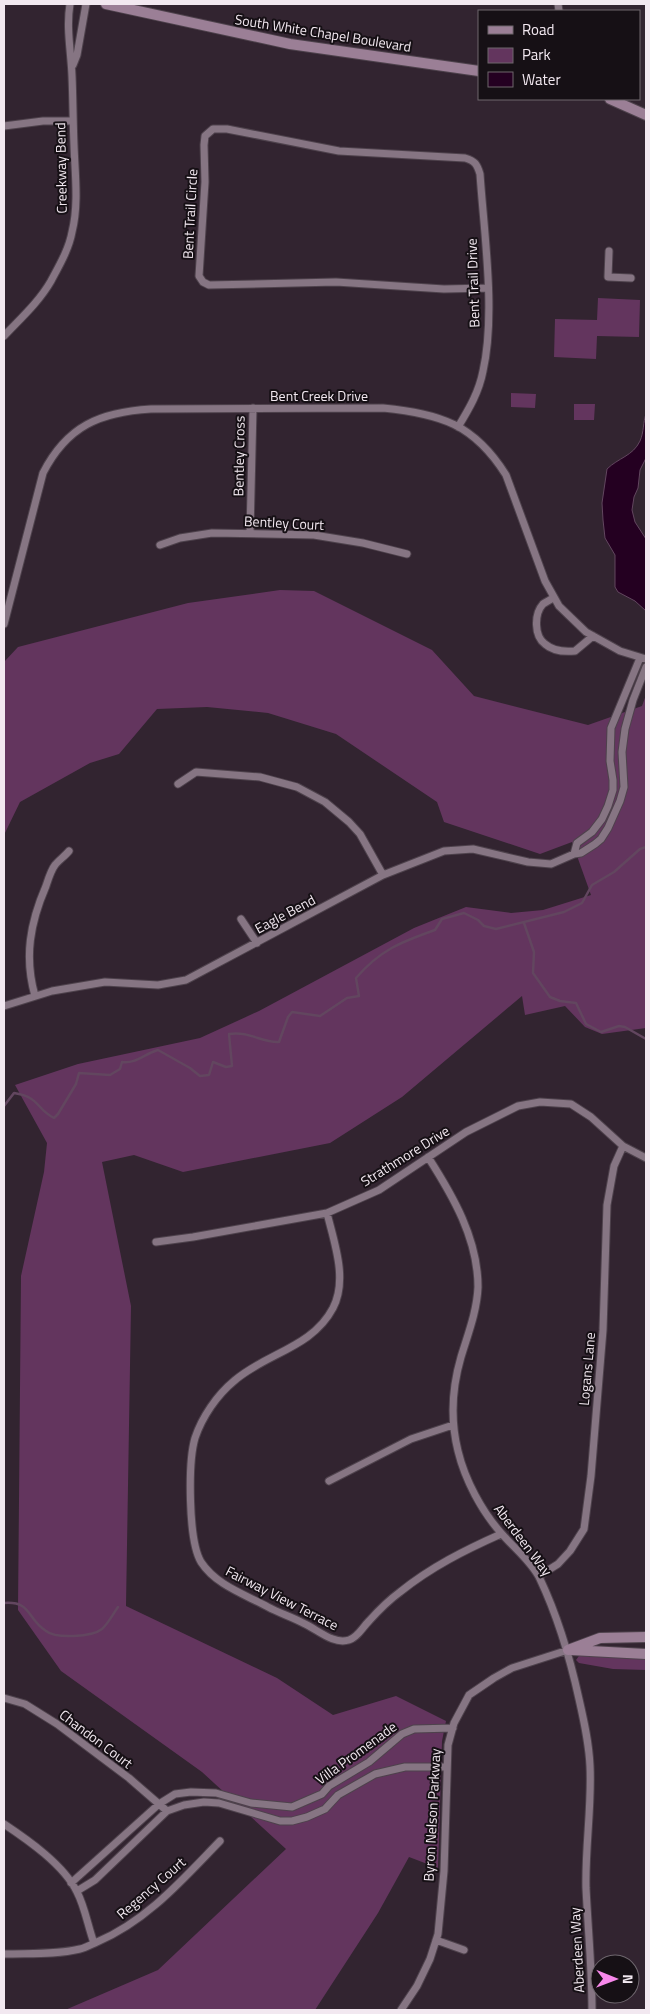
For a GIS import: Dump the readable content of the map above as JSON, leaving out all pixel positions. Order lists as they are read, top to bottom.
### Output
{
  "streets": {
    "main road": ["South White Chapel Boulevard", "Byron Nelson Parkway"],
    "street": [
      "Creekway Bend",
      "Bent Trail Circle",
      "Bent Trail Drive",
      "Bent Creek Drive",
      "Bentley Cross",
      "Bentley Court",
      "Eagle Bend",
      "Strathmore Drive",
      "Logans Lane",
      "Aberdeen Way",
      "Fairway View Terrace",
      "Chandon Court",
      "Villa Promenade",
      "Regency Court"
    ]
  },
  "crossings": [
    ["Bent Trail Circle", "Bent Trail Drive"],
    ["Bent Trail Drive", "Bent Creek Drive"],
    ["Bent Creek Drive", "Bentley Cross"],
    ["Bentley Cross", "Bentley Court"],
    ["Strathmore Drive", "Logans Lane"],
    ["Strathmore Drive", "Aberdeen Way"],
    ["Strathmore Drive", "Fairway View Terrace"],
    ["Logans Lane", "Aberdeen Way"],
    ["Aberdeen Way", "Fairway View Terrace"],
    ["Aberdeen Way", "Byron Nelson Parkway"],
    ["Chandon Court", "Villa Promenade"],
    ["Villa Promenade", "Byron Nelson Parkway"]
  ],
  "legend": ["Road", "Park", "Water"],
  "north": "right"
}
